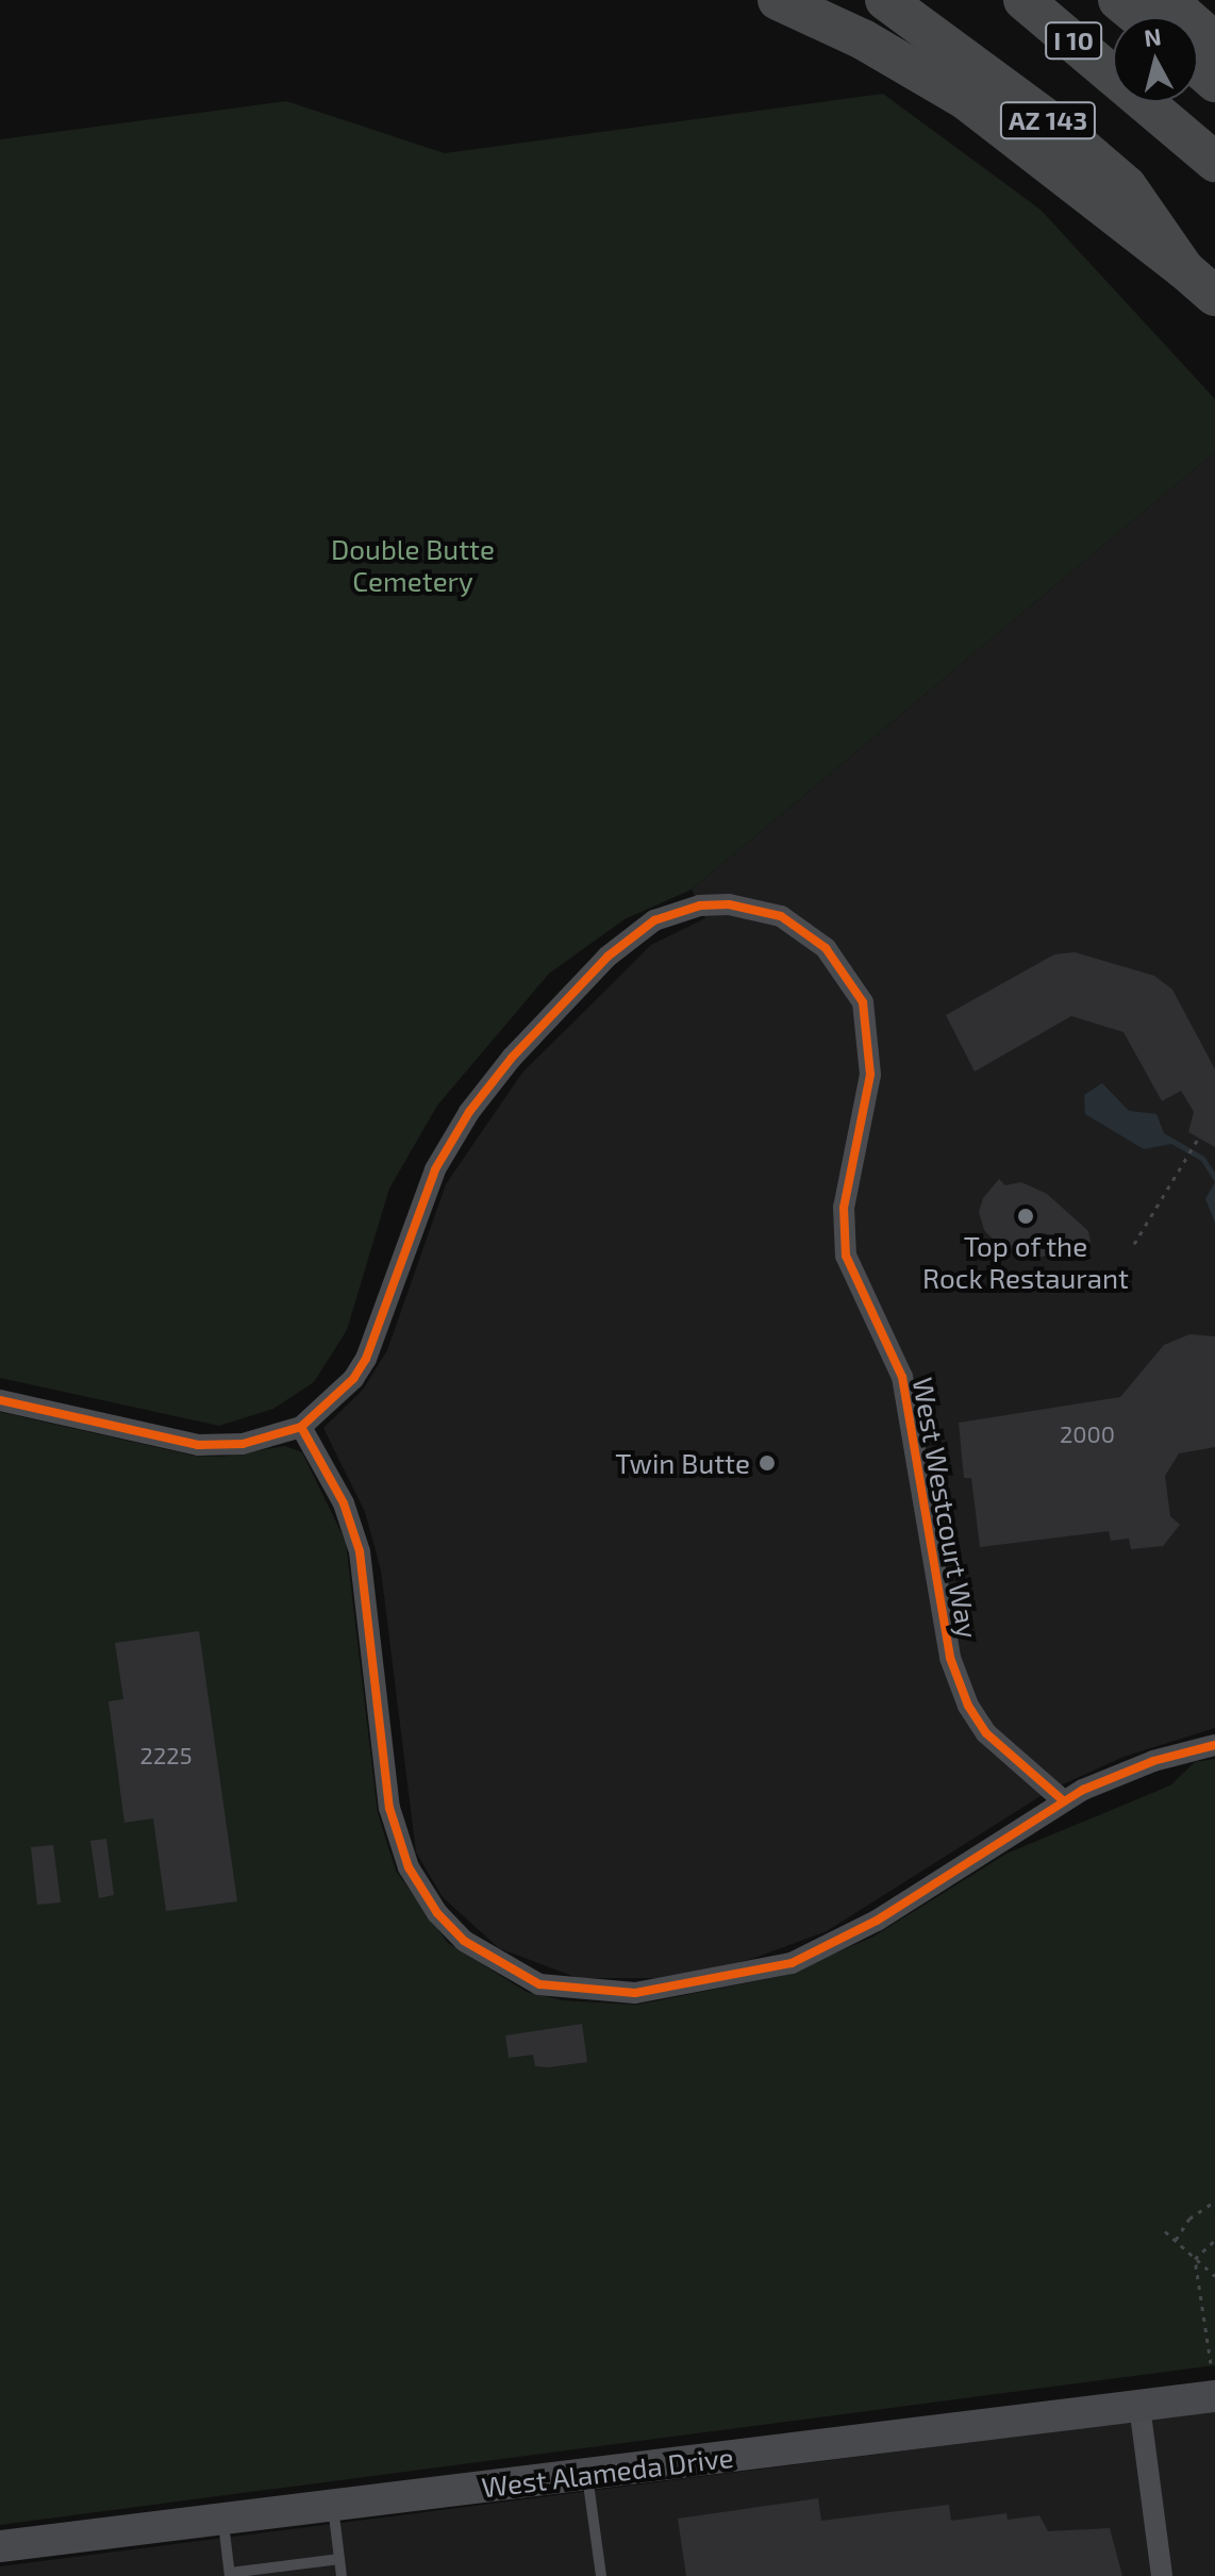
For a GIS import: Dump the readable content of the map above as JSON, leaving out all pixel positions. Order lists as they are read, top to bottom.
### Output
{
  "streets": {
    "highway": ["I 10", "AZ 143"],
    "street": ["West Westcourt Way", "West Alameda Drive"]
  },
  "parks": ["Double Butte Cemetery"],
  "places": ["Top of the Rock Restaurant", "Twin Butte"],
  "house_numbers": ["2000", "2225"],
  "north": "top"
}
